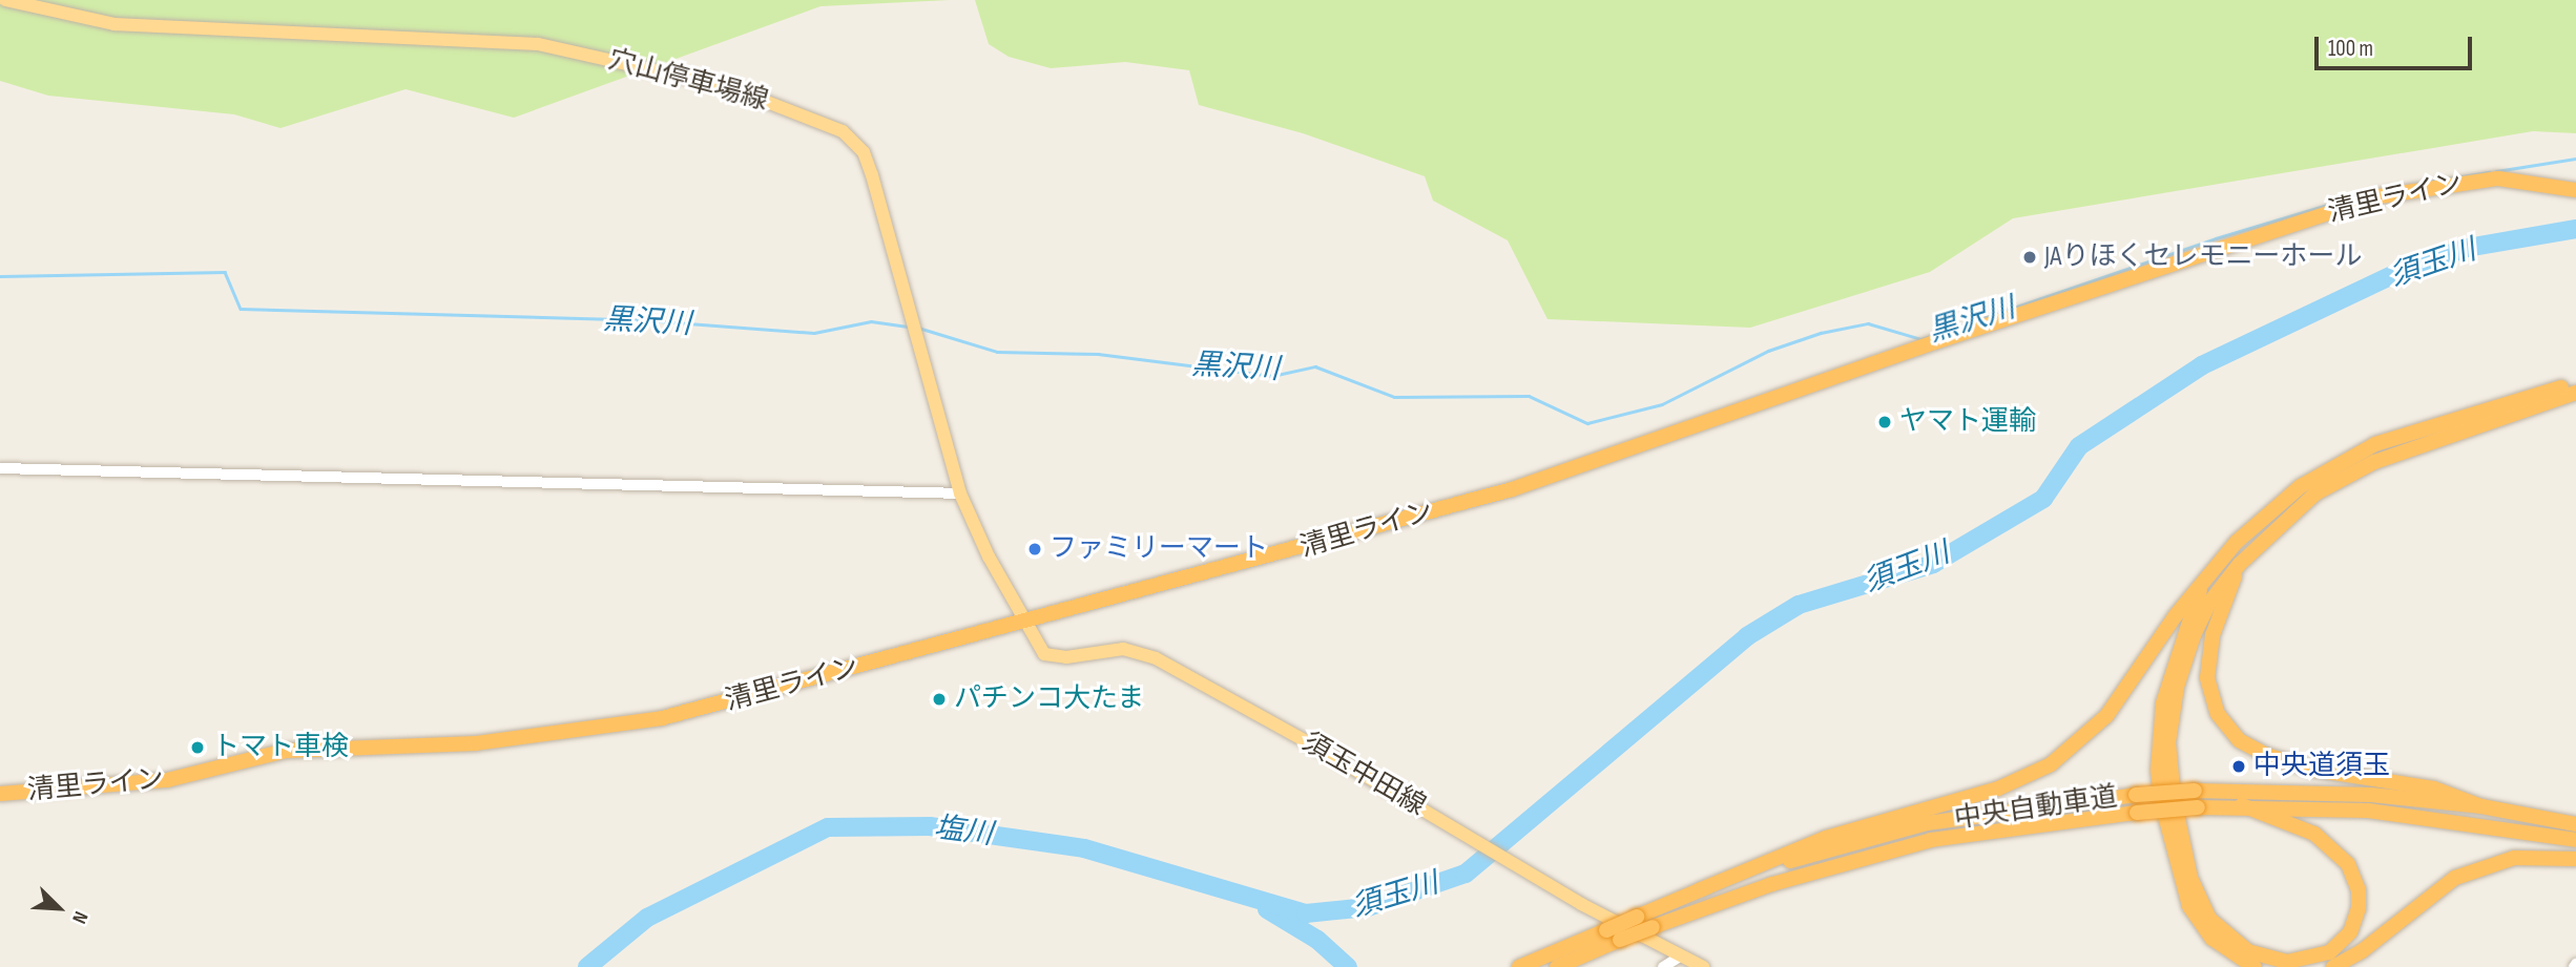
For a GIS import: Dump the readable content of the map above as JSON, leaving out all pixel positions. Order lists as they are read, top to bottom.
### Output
{
  "streets": {
    "highway": ["清里ライン", "中央自動車道"],
    "main road": ["穴山停車場線", "須玉中田線"]
  },
  "crossings": [
    ["穴山停車場線", "清里ライン"],
    ["穴山停車場線", "須玉中田線"],
    ["清里ライン", "須玉中田線"]
  ],
  "water": ["須玉川", "黒沢川", "塩川"],
  "places": [
    "JAりほくセレモニーホール",
    "ヤマト運輸",
    "ファミリーマート",
    "パチンコ大たま",
    "トマト車検",
    "中央道須玉"
  ],
  "scale_bar": "100 m",
  "north": "bottom right"
}
